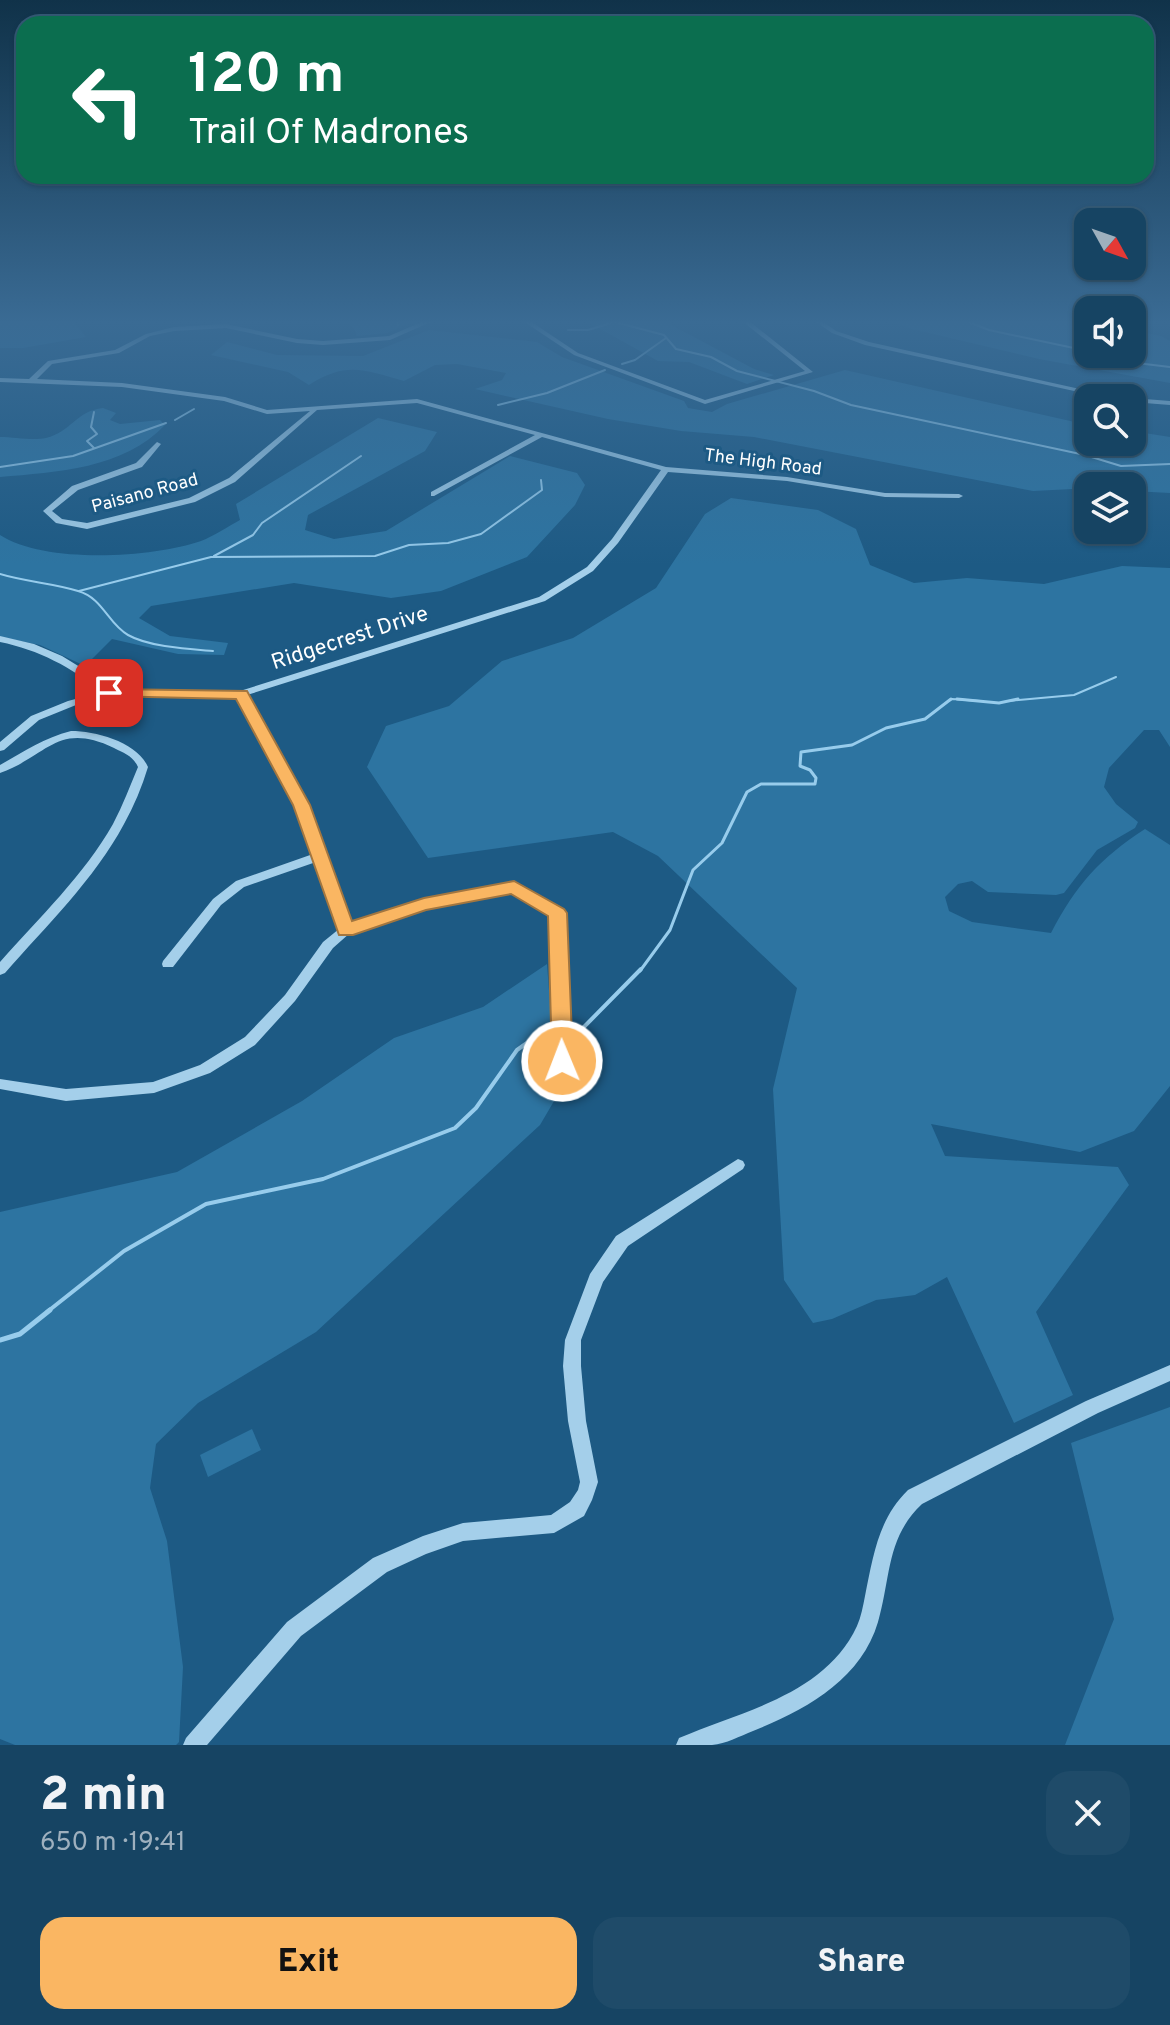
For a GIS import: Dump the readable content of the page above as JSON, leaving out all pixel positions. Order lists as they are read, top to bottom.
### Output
{
  "streets": {
    "street": ["The High Road", "Paisano Road", "Ridgecrest Drive"]
  },
  "crossings": [
    ["The High Road", "Paisano Road"],
    ["The High Road", "Ridgecrest Drive"]
  ],
  "north": "bottom right",
  "page": {
    "turn": ["120 m", "Trail Of Madrones"],
    "heading": ["2 min", "650 m · 19:41"],
    "buttons": ["Exit", "Share"]
  }
}
